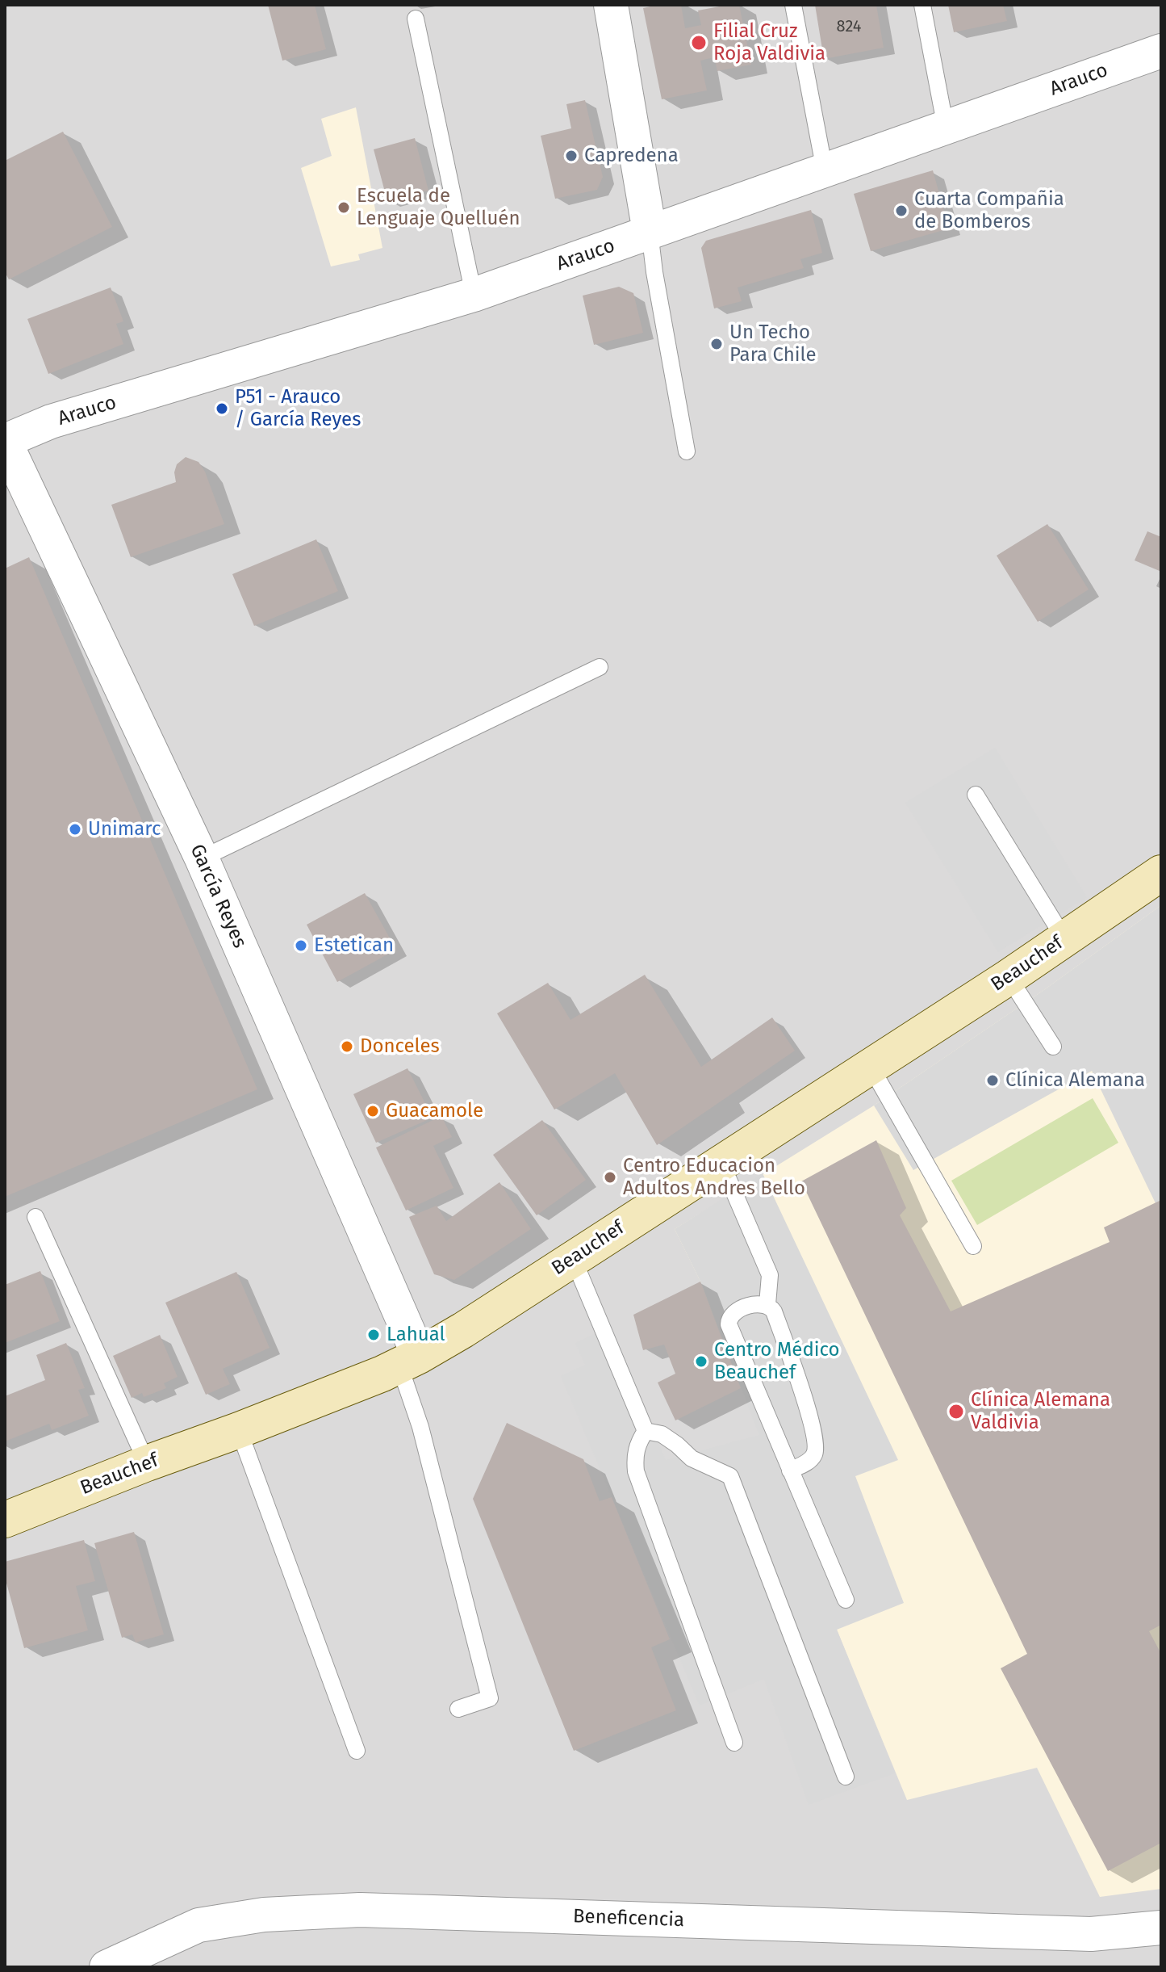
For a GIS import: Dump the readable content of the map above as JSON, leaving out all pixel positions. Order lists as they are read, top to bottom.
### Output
{
  "streets": {
    "main road": ["Beauchef"],
    "street": ["Arauco", "García Reyes", "Beneficencia"]
  },
  "crossings": [
    ["Arauco", "García Reyes"],
    ["García Reyes", "Beauchef"]
  ],
  "places": [
    "Filial Cruz Roja Valdivia",
    "Capredena",
    "Escuela de Lenguaje Quelluén",
    "Cuarta Compañia de Bomberos",
    "Un Techo Para Chile",
    "P51 - Arauco / García Reyes",
    "Unimarc",
    "Estetican",
    "Donceles",
    "Clínica Alemana",
    "Guacamole",
    "Centro Educacion Adultos Andres Bello",
    "Lahual",
    "Centro Médico Beauchef",
    "Clínica Alemana Valdivia"
  ],
  "house_numbers": ["824"]
}
